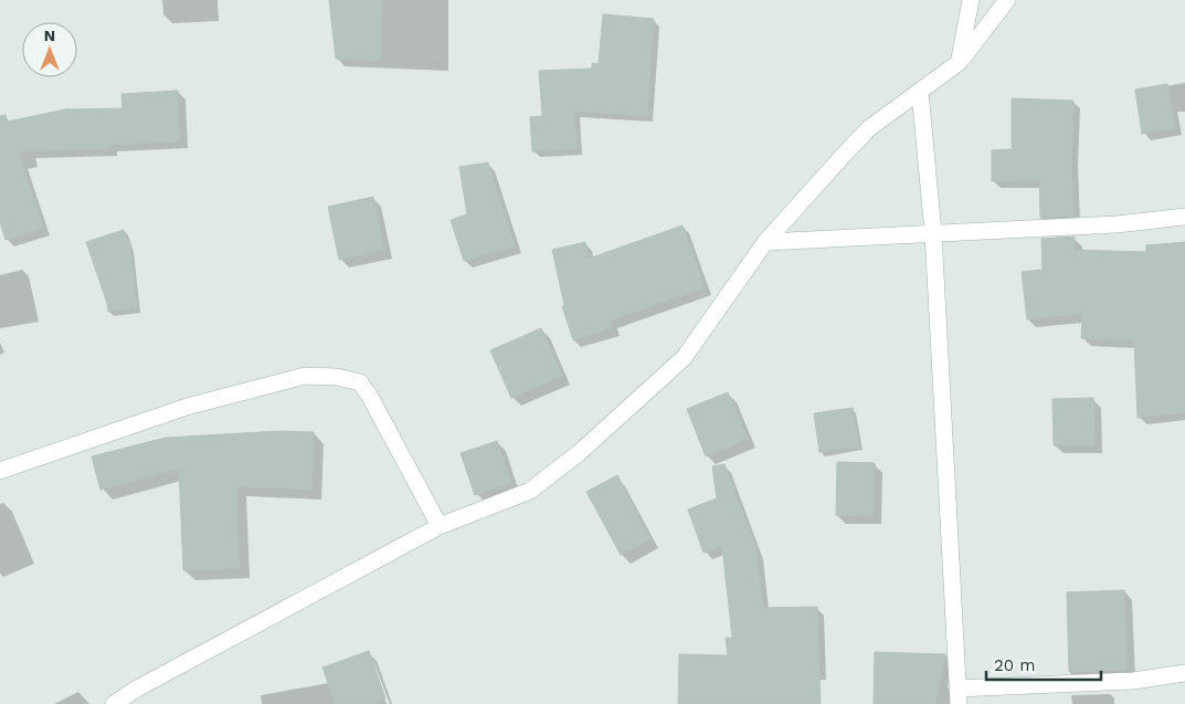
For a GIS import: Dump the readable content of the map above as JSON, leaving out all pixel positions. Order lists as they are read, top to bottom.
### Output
{
  "scale_bar": "20 m",
  "north": "top"
}
